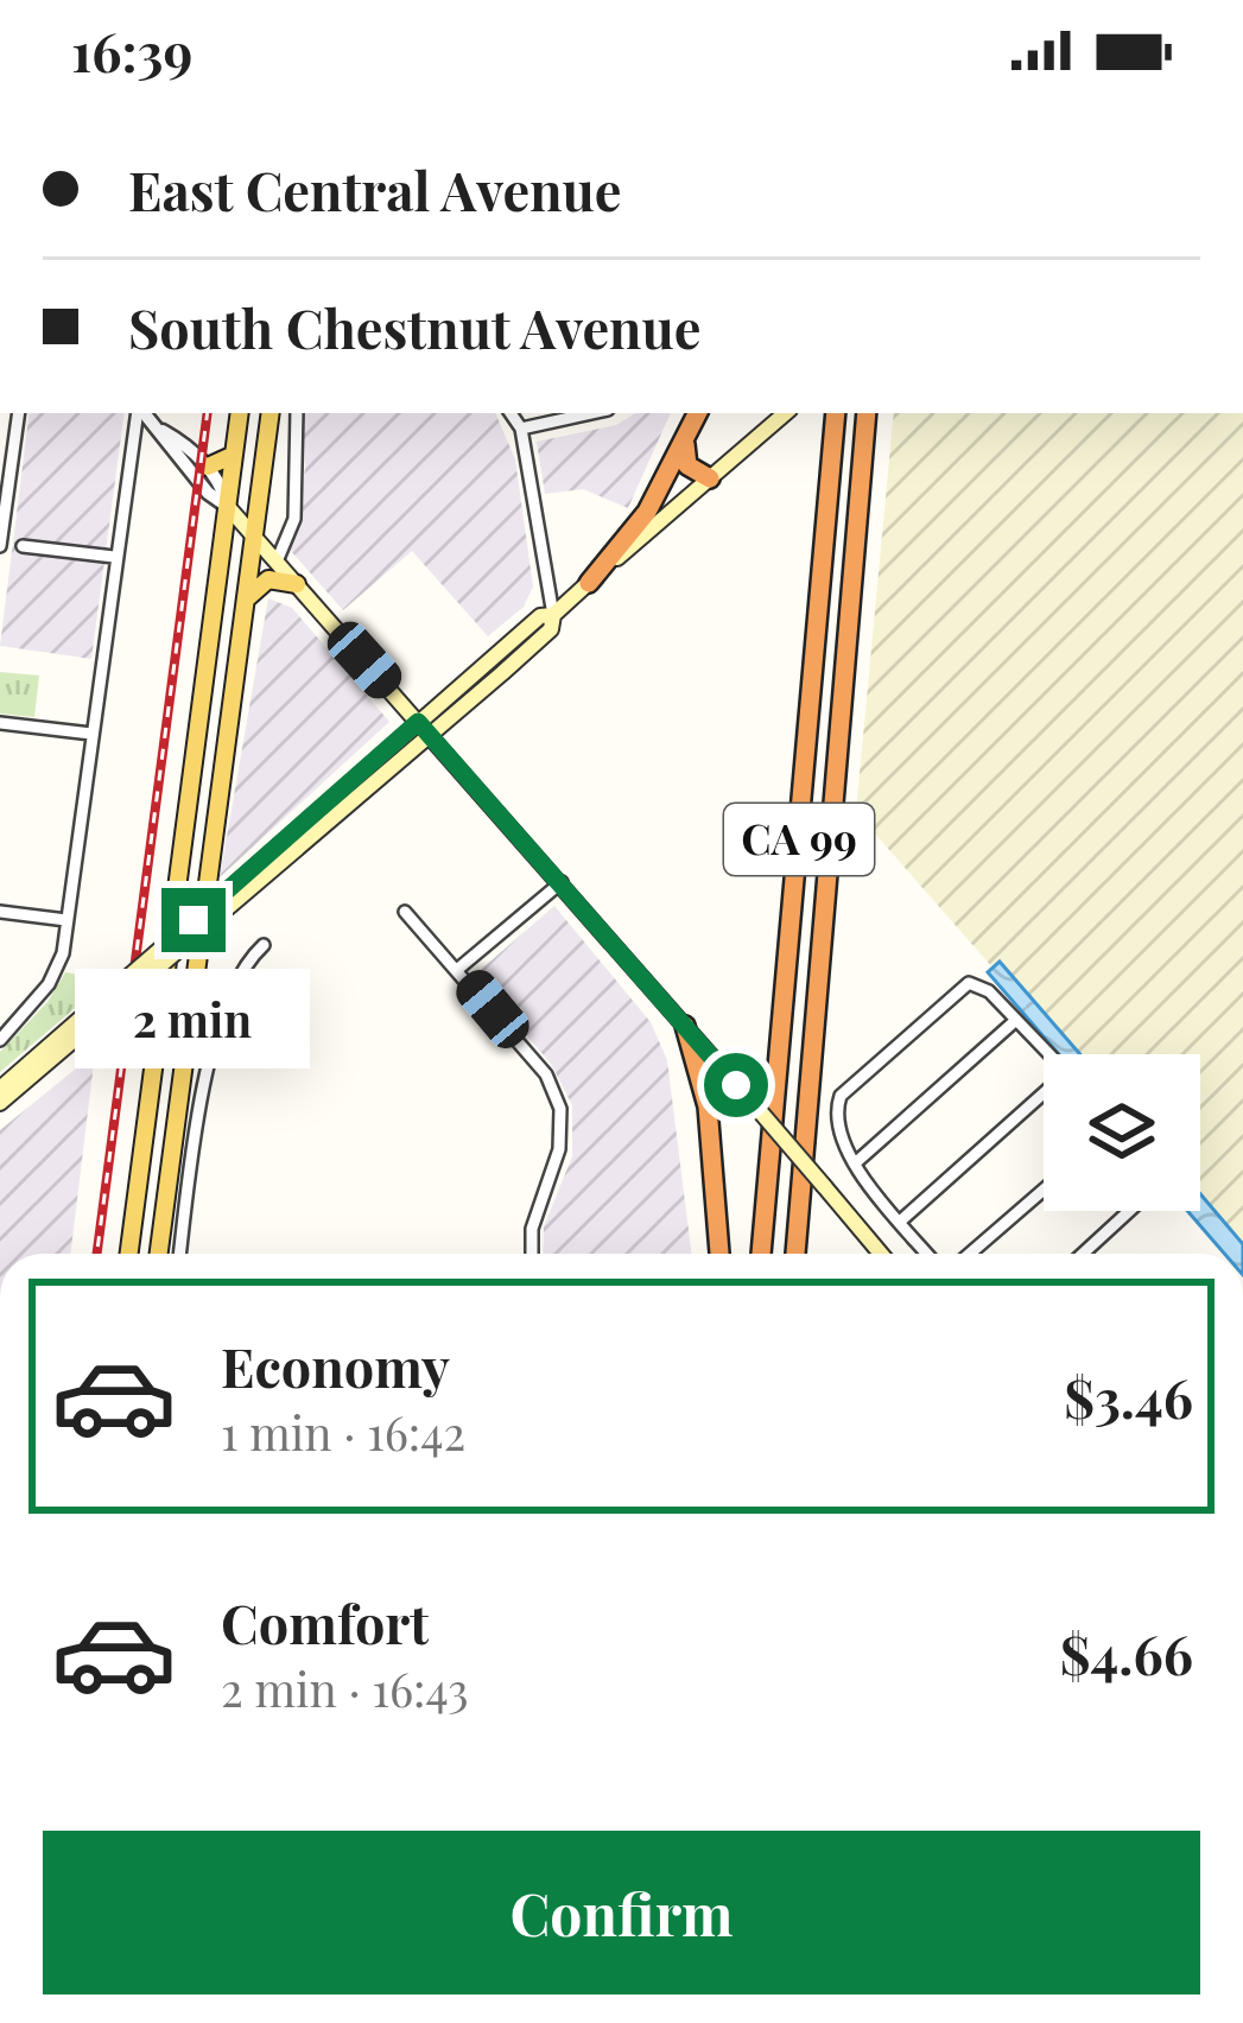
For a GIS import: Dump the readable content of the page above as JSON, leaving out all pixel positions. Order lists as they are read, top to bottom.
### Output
{
  "streets": {
    "highway": ["CA 99"]
  },
  "page": {
    "status": "16:39",
    "banner": ["East Central Avenue", "South Chestnut Avenue"],
    "bubble": "2 min",
    "list": [
      {
        "name": "Economy",
        "note": "1 min · 16:42",
        "value": "$3.46"
      },
      {
        "name": "Comfort",
        "note": "2 min · 16:43",
        "value": "$4.66"
      }
    ],
    "buttons": "Confirm"
  }
}
